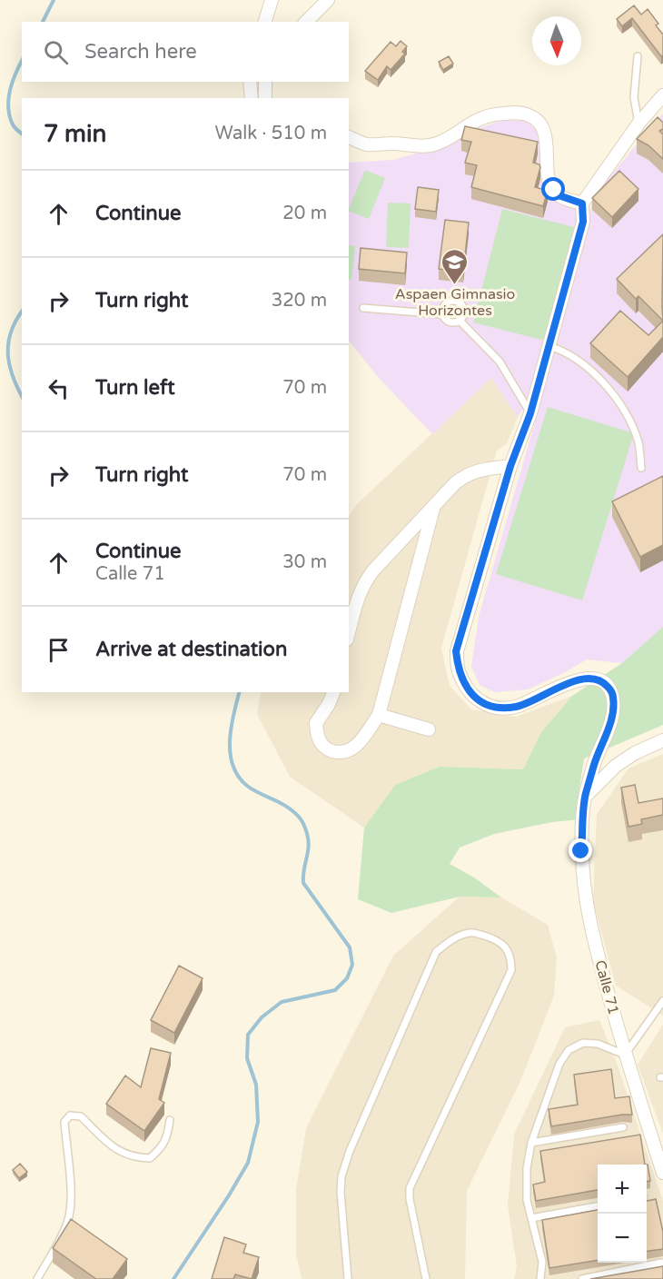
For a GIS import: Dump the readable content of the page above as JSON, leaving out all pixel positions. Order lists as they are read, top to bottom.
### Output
{
  "streets": {
    "street": ["Calle 71"]
  },
  "places": {
    "school or university": ["Aspaen Gimnasio Horizontes"]
  },
  "north": "bottom",
  "page": {
    "search": "Search here",
    "heading": ["7 min", "Walk · 510 m"],
    "list": [
      ["Continue", "20 m"],
      ["Turn right", "320 m"],
      ["Turn left", "70 m"],
      ["Turn right", "70 m"],
      ["Continue", "Calle 71", "30 m"],
      "Arrive at destination"
    ],
    "map_buttons": ["+", "−"]
  }
}
